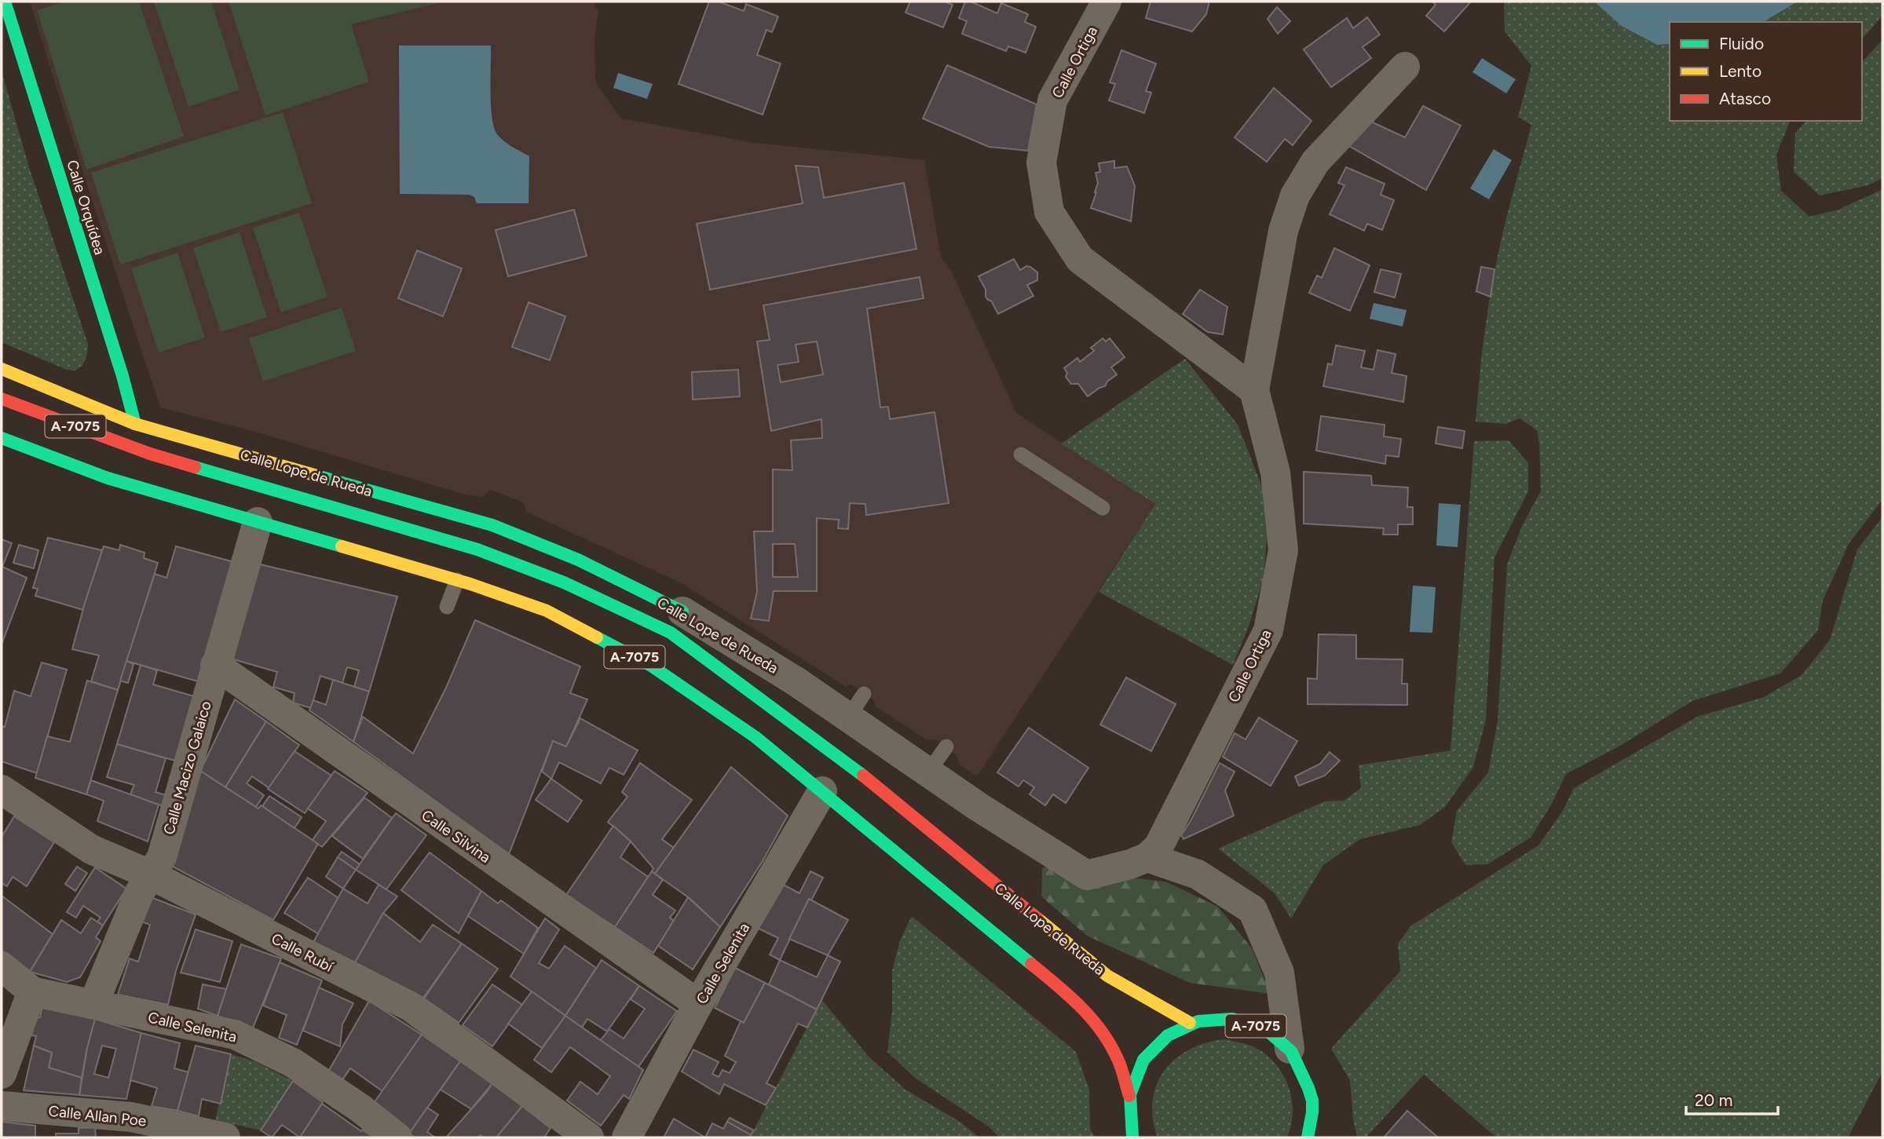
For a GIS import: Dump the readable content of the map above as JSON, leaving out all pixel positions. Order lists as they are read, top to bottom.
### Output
{
  "streets": {
    "main road": ["Calle Orquídea", "A-7075", "Calle Lope de Rueda"],
    "street": [
      "Calle Ortiga",
      "Calle Macizo Galaico",
      "Calle Silvina",
      "Calle Rubí",
      "Calle Selenita",
      "Calle Allan Poe"
    ]
  },
  "crossings": [
    ["Calle Ortiga", "Calle Lope de Rueda"],
    ["Calle Orquídea", "Calle Lope de Rueda"],
    ["A-7075", "Calle Lope de Rueda"],
    ["A-7075", "Calle Macizo Galaico"],
    ["A-7075", "Calle Selenita"],
    ["Calle Macizo Galaico", "Calle Silvina"],
    ["Calle Macizo Galaico", "Calle Rubí"],
    ["Calle Macizo Galaico", "Calle Selenita"],
    ["Calle Silvina", "Calle Selenita"]
  ],
  "legend": ["Fluido", "Lento", "Atasco"],
  "scale_bar": "20 m"
}
